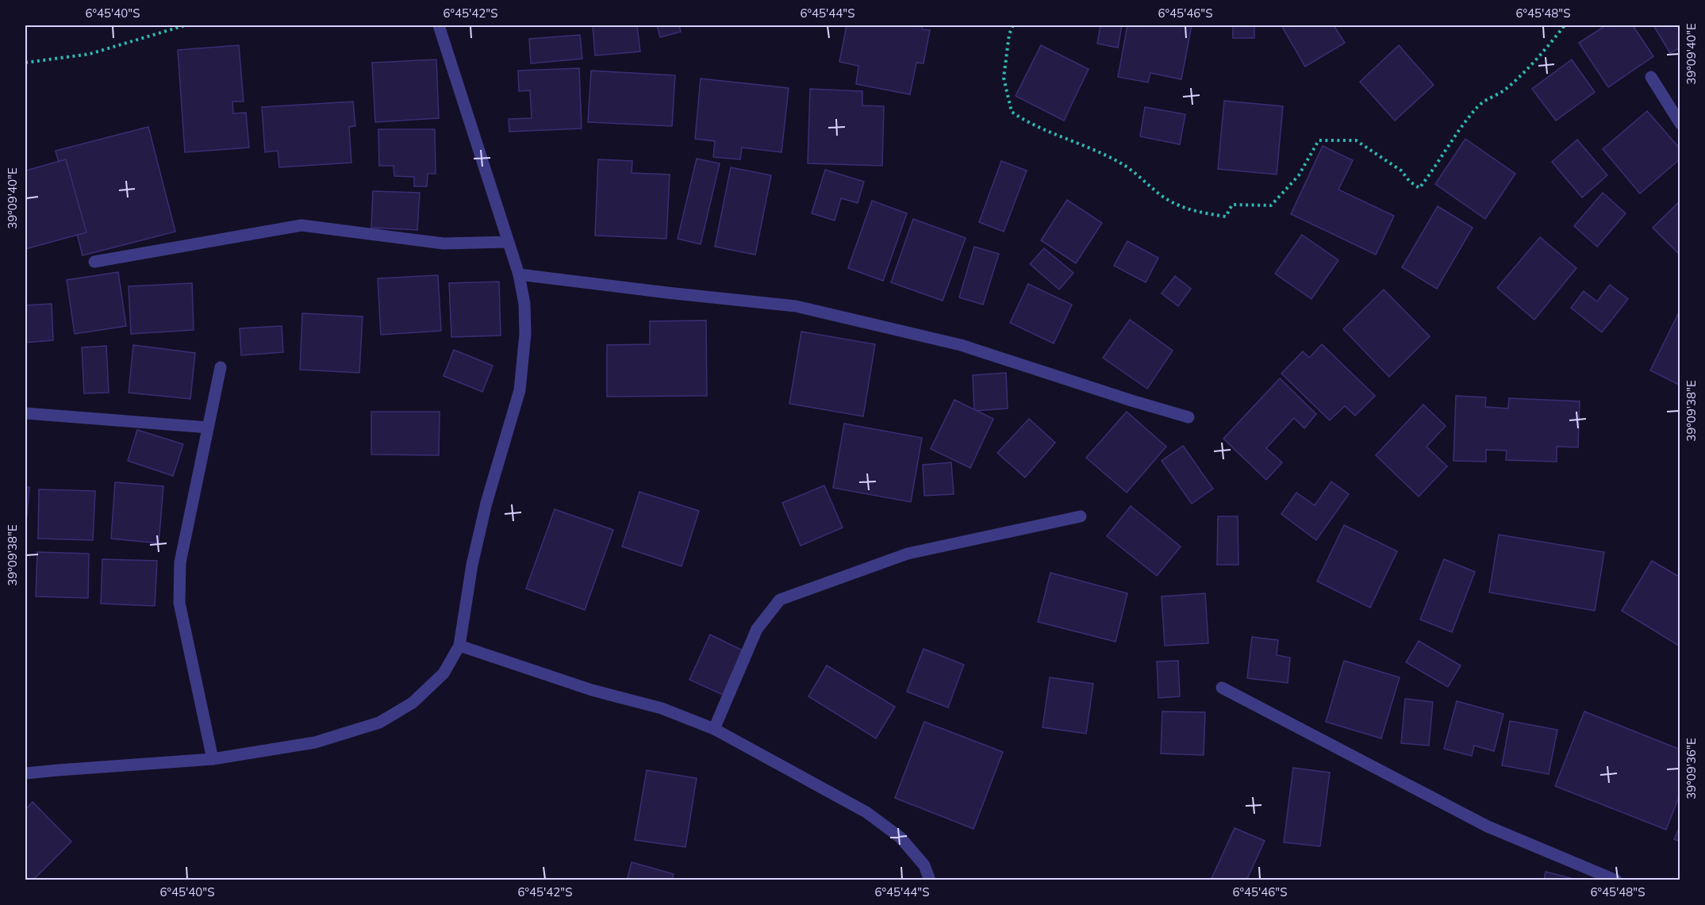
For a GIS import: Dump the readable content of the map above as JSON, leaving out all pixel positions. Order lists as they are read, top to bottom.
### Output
{
  "coordinates": [
    "6°45'40\"S",
    "6°45'42\"S",
    "6°45'44\"S",
    "6°45'46\"S",
    "6°45'48\"S",
    "39°09'40\"E",
    "39°09'38\"E",
    "39°09'36\"E"
  ]
}
